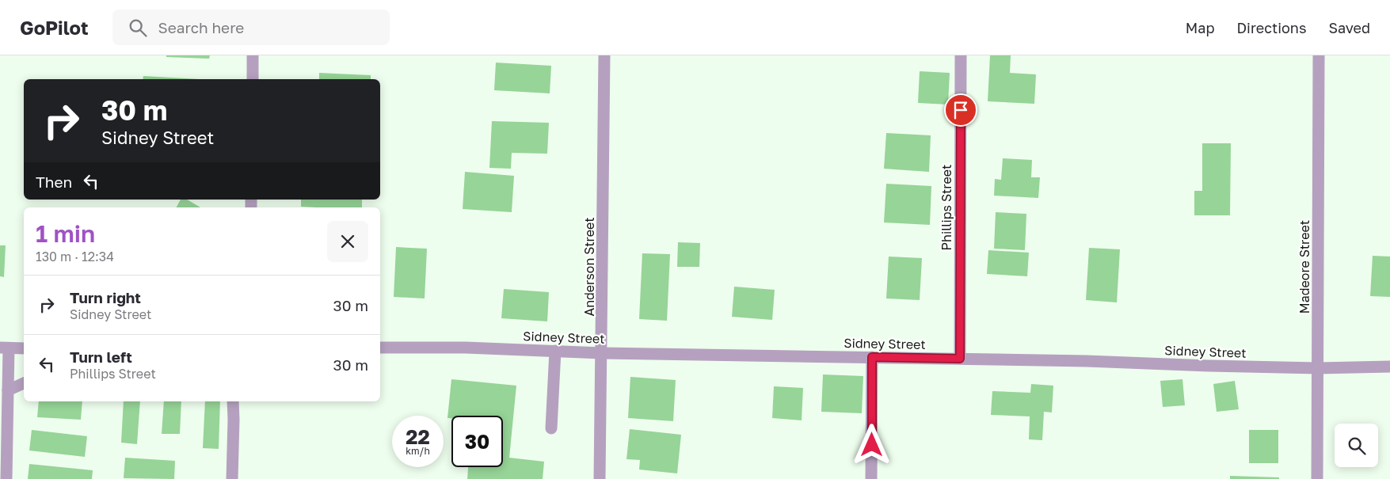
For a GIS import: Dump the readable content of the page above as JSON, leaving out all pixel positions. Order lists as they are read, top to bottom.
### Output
{
  "streets": {
    "street": [
      "Phillips Street",
      "Anderson Street",
      "Madeore Street",
      "Sidney Street"
    ]
  },
  "crossings": [
    ["Phillips Street", "Sidney Street"],
    ["Anderson Street", "Sidney Street"],
    ["Madeore Street", "Sidney Street"]
  ],
  "page": {
    "header": "GoPilot",
    "search": "Search here",
    "nav": ["Map", "Directions", "Saved"],
    "turn": ["30 m", "Sidney Street"],
    "then": "Then",
    "heading": ["1 min", "130 m · 12:34"],
    "list": [
      {
        "name": "Turn right",
        "note": "Sidney Street",
        "value": "30 m"
      },
      {
        "name": "Turn left",
        "note": "Phillips Street",
        "value": "30 m"
      }
    ],
    "speed": "22 km/h",
    "limit": "30"
  }
}
